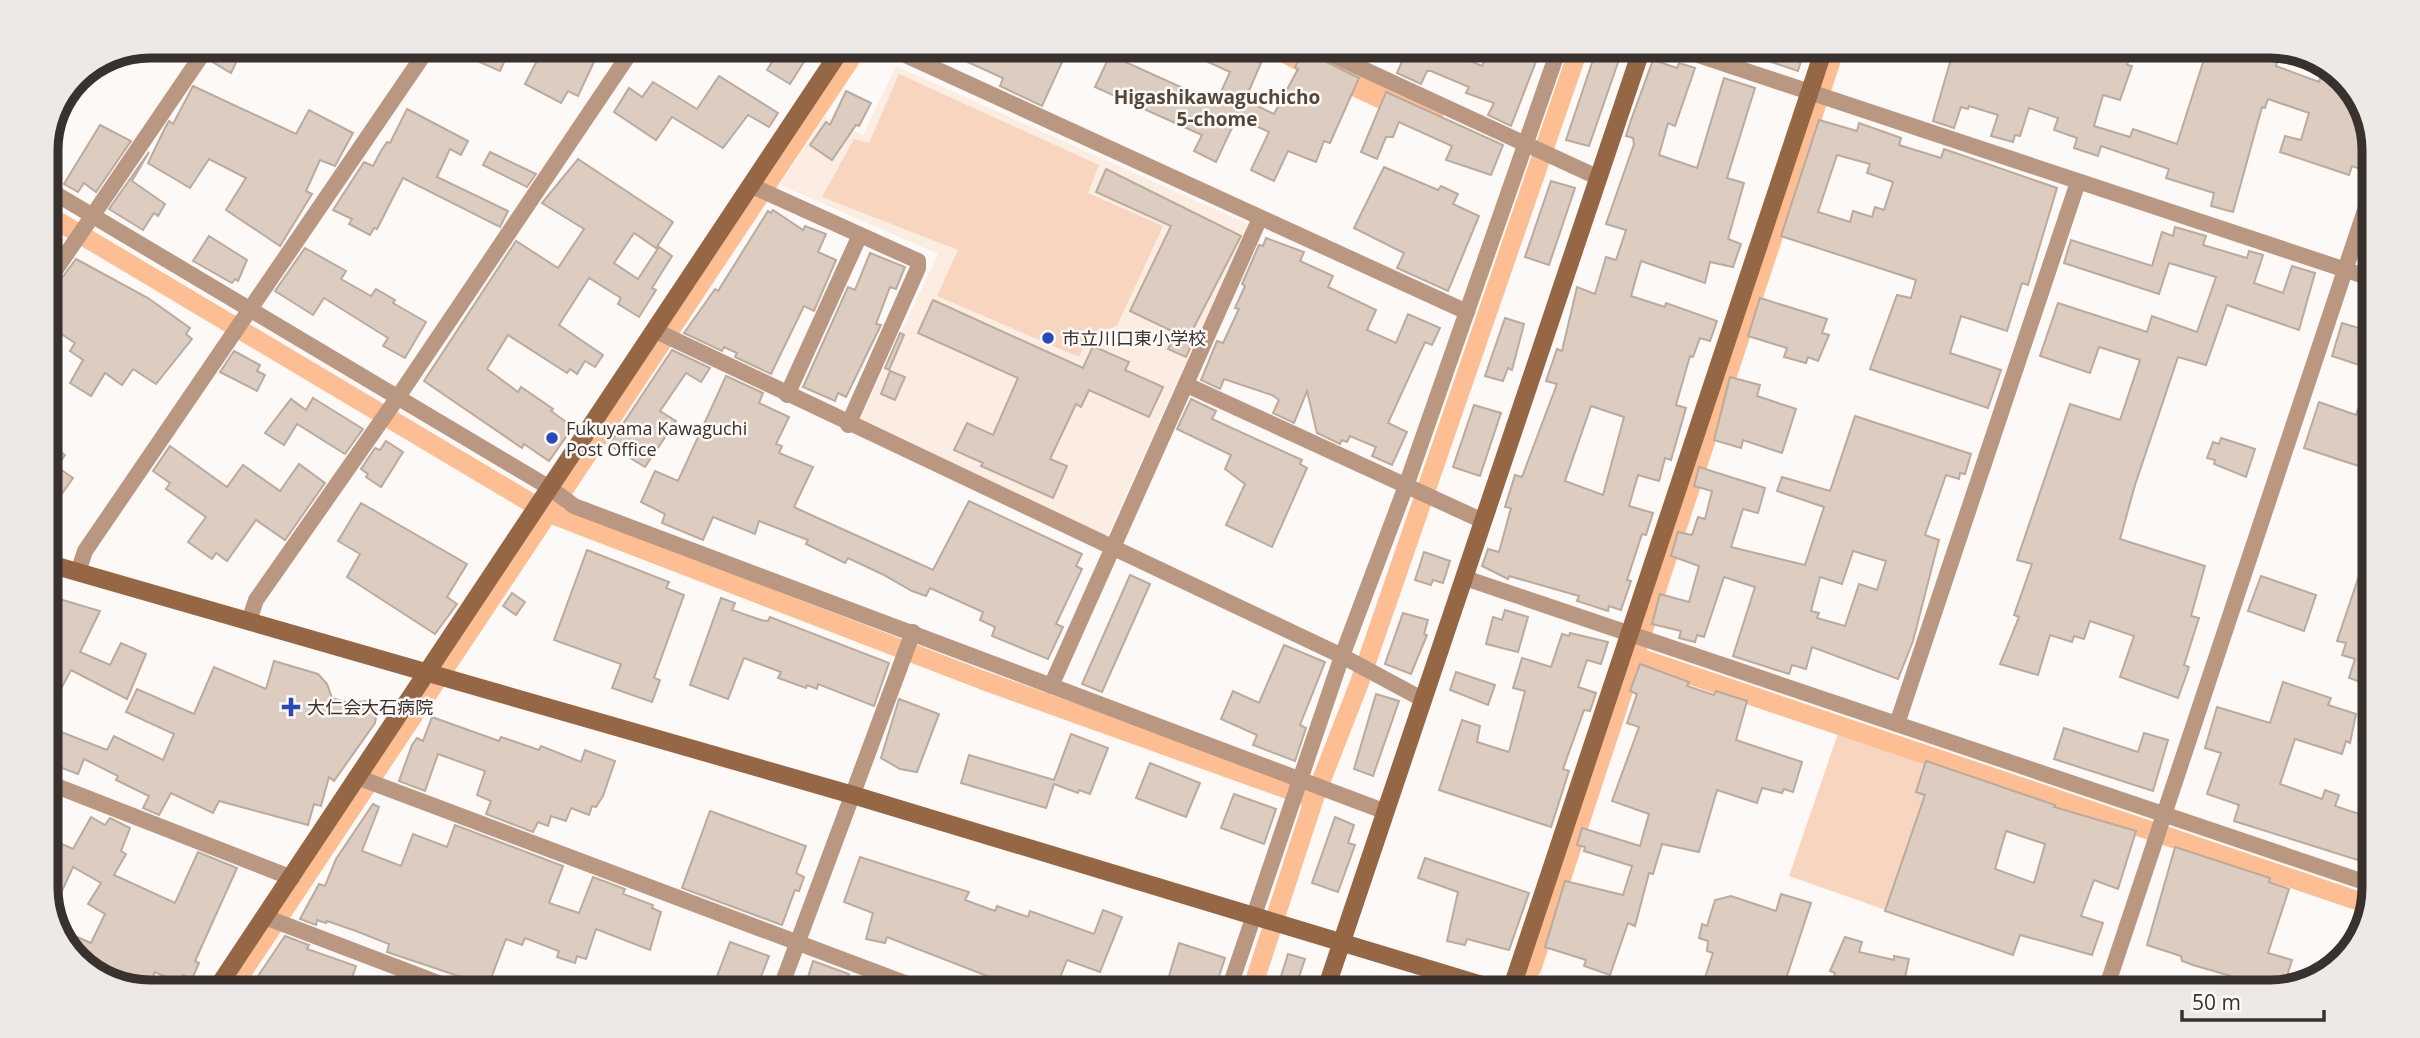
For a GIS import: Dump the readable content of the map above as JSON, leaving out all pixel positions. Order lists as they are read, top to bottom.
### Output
{
  "districts": ["Higashikawaguchicho 5-chome"],
  "places": {
    "other": ["市立川口東小学校", "Fukuyama Kawaguchi Post Office"],
    "health": ["大仁会大石病院"]
  },
  "scale_bar": "50 m"
}
